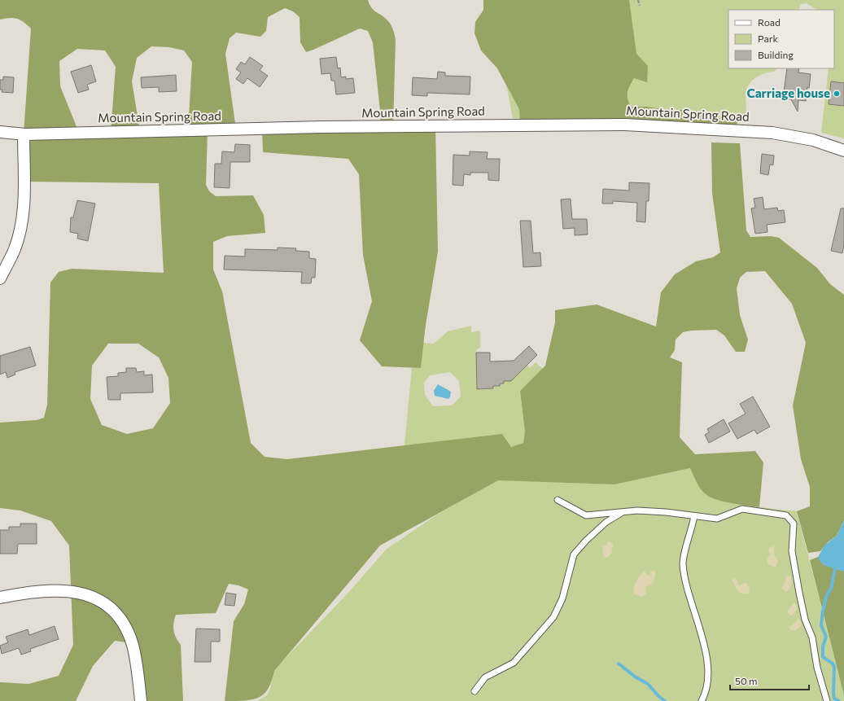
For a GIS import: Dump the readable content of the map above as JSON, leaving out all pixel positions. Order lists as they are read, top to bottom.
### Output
{
  "streets": {
    "street": ["Mountain Spring Road"]
  },
  "places": ["Carriage house"],
  "legend": ["Road", "Park", "Building"],
  "scale_bar": "50 m"
}
